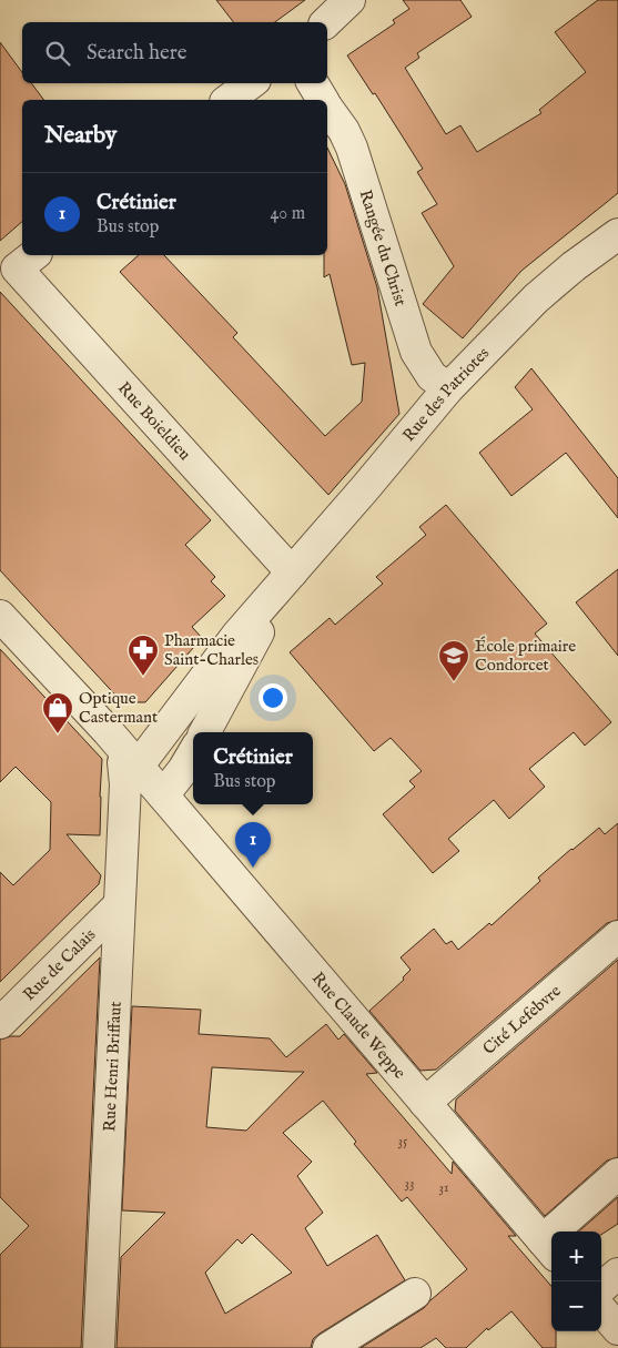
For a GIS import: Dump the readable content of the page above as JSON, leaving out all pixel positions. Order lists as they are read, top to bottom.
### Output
{
  "streets": {
    "street": [
      "Rangée du Christ",
      "Rue des Patriotes",
      "Rue Boieldieu",
      "Rue de Calais",
      "Cité Lefebvre",
      "Rue Claude Weppe",
      "Rue Henri Briffaut"
    ]
  },
  "crossings": [
    ["Rangée du Christ", "Rue des Patriotes"],
    ["Rue des Patriotes", "Rue Boieldieu"],
    ["Rue des Patriotes", "Rue Claude Weppe"],
    ["Rue des Patriotes", "Rue Henri Briffaut"],
    ["Rue de Calais", "Rue Henri Briffaut"],
    ["Cité Lefebvre", "Rue Claude Weppe"],
    ["Rue Claude Weppe", "Rue Henri Briffaut"]
  ],
  "places": {
    "pharmacy": ["Pharmacie Saint-Charles"],
    "school or university": ["École primaire Condorcet"],
    "shop": ["Optique Castermant"]
  },
  "house_numbers": ["35", "33", "31"],
  "page": {
    "search": "Search here",
    "heading": "Nearby",
    "list": [
      {
        "mark": "1",
        "name": "Crétinier",
        "note": "Bus stop",
        "value": "40 m"
      }
    ],
    "popup": ["Crétinier", "Bus stop"],
    "pins": "1",
    "map_buttons": ["+", "−"]
  }
}
